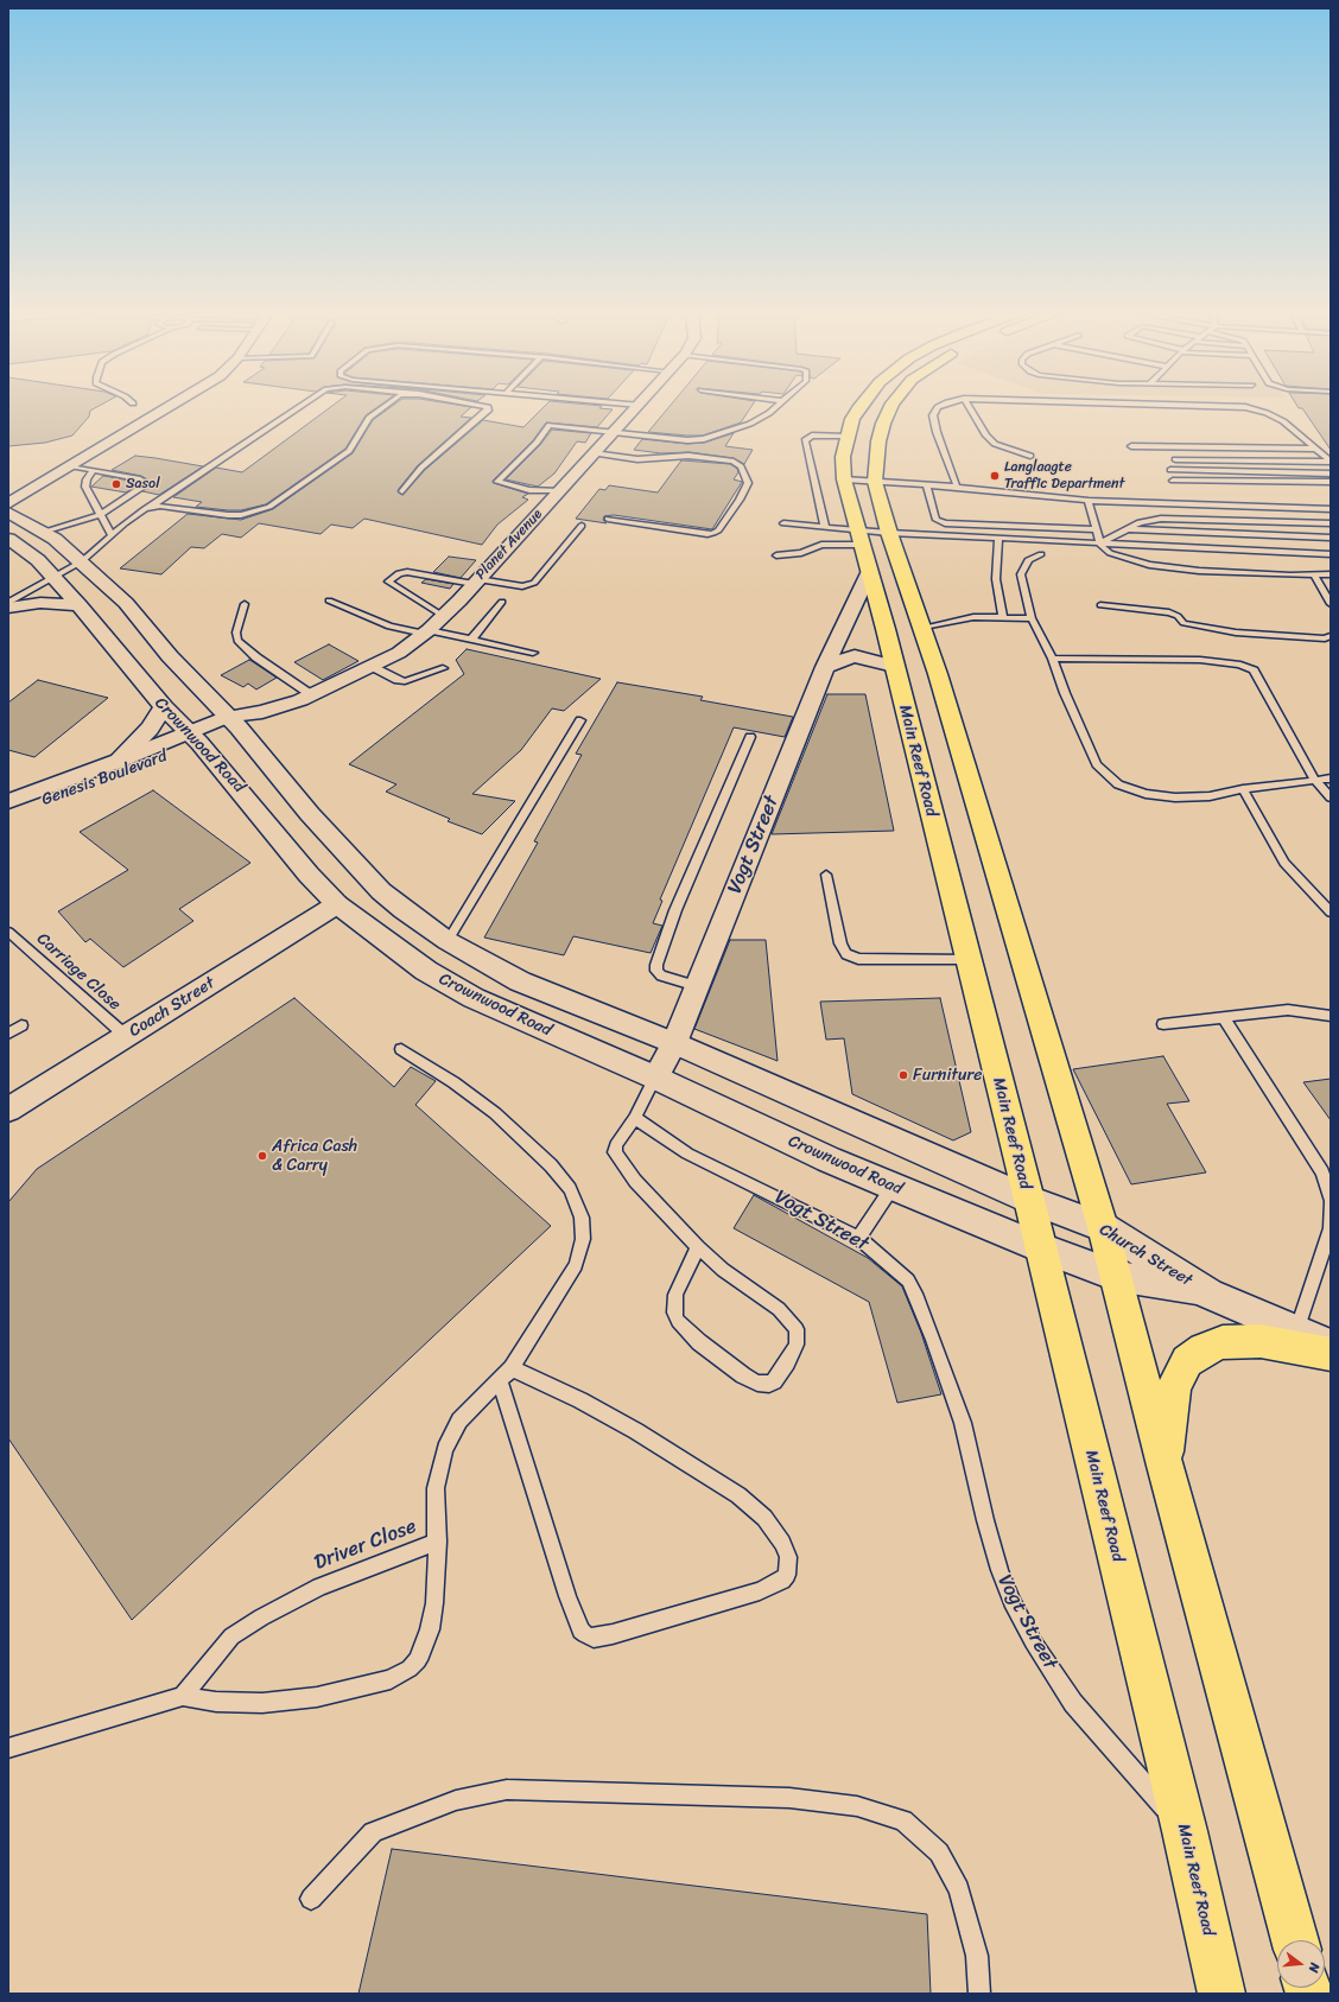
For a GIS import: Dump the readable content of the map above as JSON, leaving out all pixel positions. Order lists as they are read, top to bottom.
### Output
{
  "streets": {
    "main road": ["Crownwood Road", "Main Reef Road", "Church Street"],
    "street": [
      "Planet Avenue",
      "Genesis Boulevard",
      "Vogt Street",
      "Coach Street"
    ],
    "lane": ["Carriage Close", "Driver Close"]
  },
  "crossings": [
    ["Planet Avenue", "Crownwood Road"],
    ["Planet Avenue", "Genesis Boulevard"],
    ["Crownwood Road", "Main Reef Road"],
    ["Crownwood Road", "Genesis Boulevard"],
    ["Crownwood Road", "Vogt Street"],
    ["Crownwood Road", "Coach Street"],
    ["Crownwood Road", "Church Street"],
    ["Main Reef Road", "Vogt Street"],
    ["Main Reef Road", "Church Street"],
    ["Carriage Close", "Coach Street"]
  ],
  "places": [
    "Langlaagte Traffic Department",
    "Sasol",
    "Furniture",
    "Africa Cash & Carry"
  ],
  "north": "right"
}
